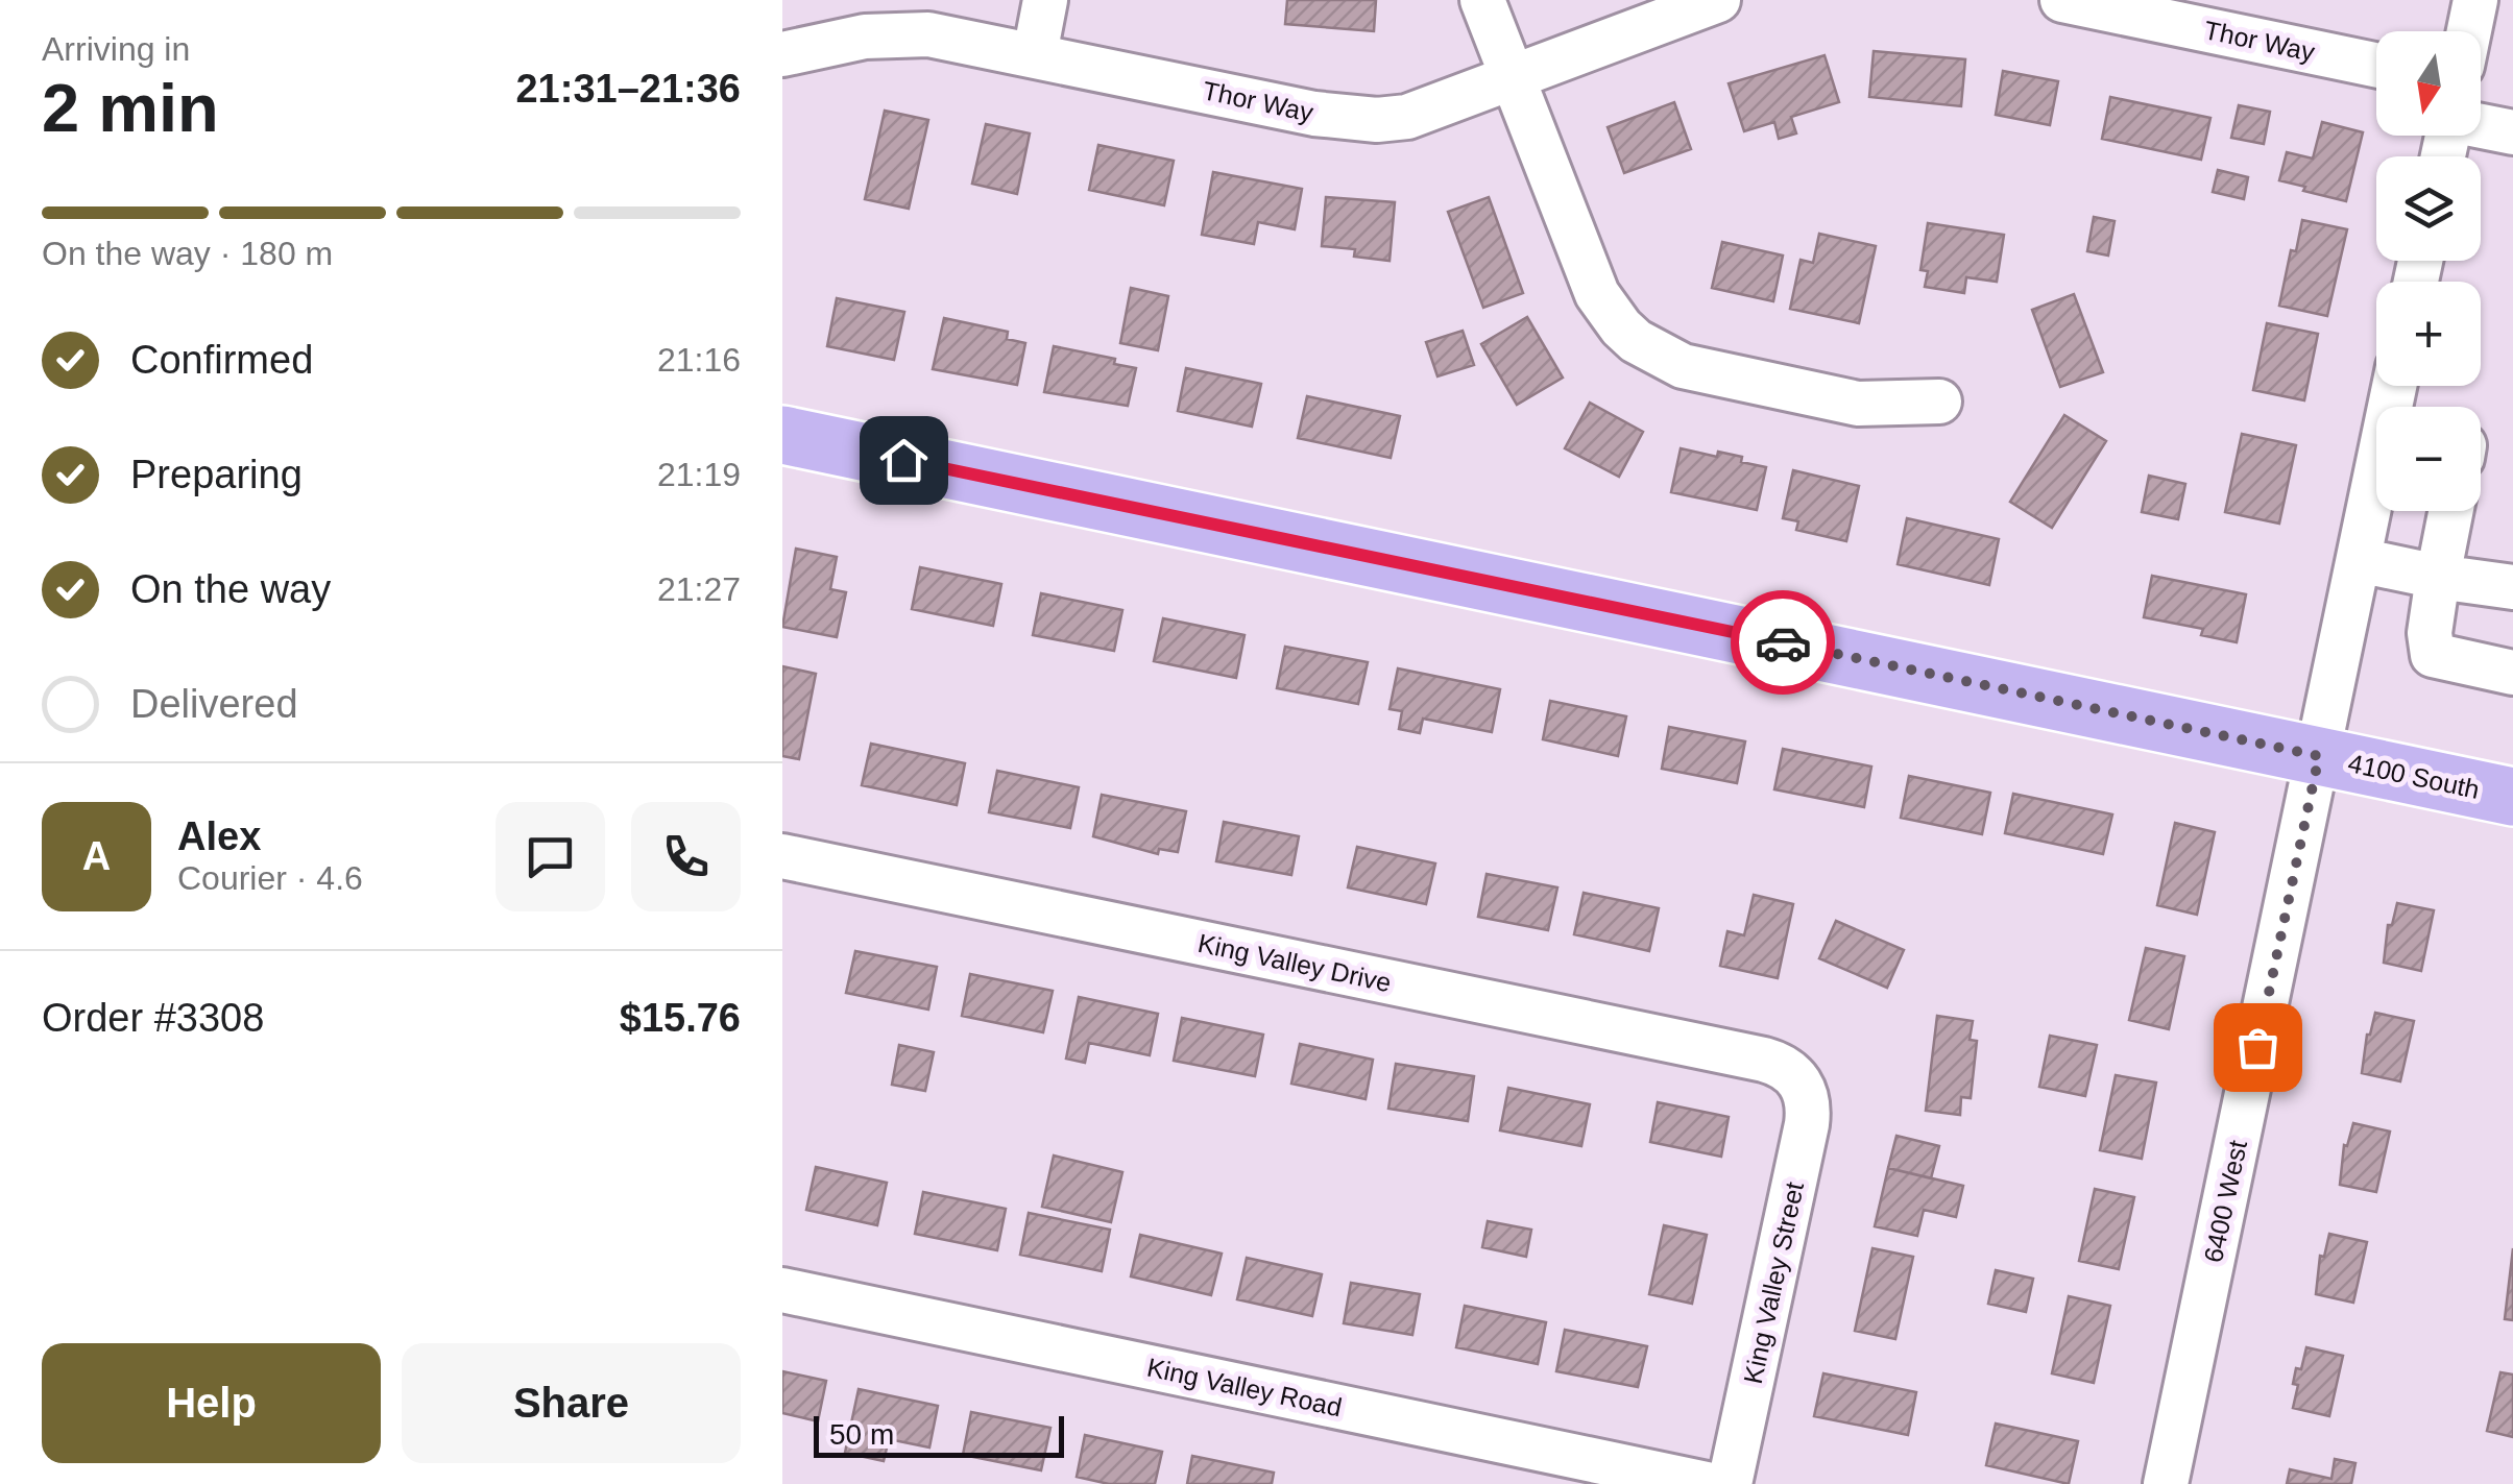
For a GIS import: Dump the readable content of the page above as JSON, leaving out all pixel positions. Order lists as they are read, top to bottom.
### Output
{
  "streets": {
    "main road": ["4100 South"],
    "street": [
      "Thor Way",
      "King Valley Drive",
      "6400 West",
      "King Valley Street",
      "King Valley Road"
    ]
  },
  "crossings": [
    ["4100 South", "6400 West"],
    ["King Valley Drive", "King Valley Street"]
  ],
  "scale_bar": "50 m",
  "north": "bottom",
  "page": {
    "heading": ["2 min", "Arriving in", "21:31–21:36"],
    "panel": [
      "Alex",
      "Courier · 4.6",
      "Order #3308",
      "$15.76"
    ],
    "map_buttons": ["+", "−"],
    "bar": "On the way · 180 m",
    "list": [
      ["Confirmed", "21:16"],
      ["Preparing", "21:19"],
      ["On the way", "21:27"],
      "Delivered"
    ],
    "round": "A",
    "buttons": ["Help", "Share"],
    "scale": "50 m"
  }
}
